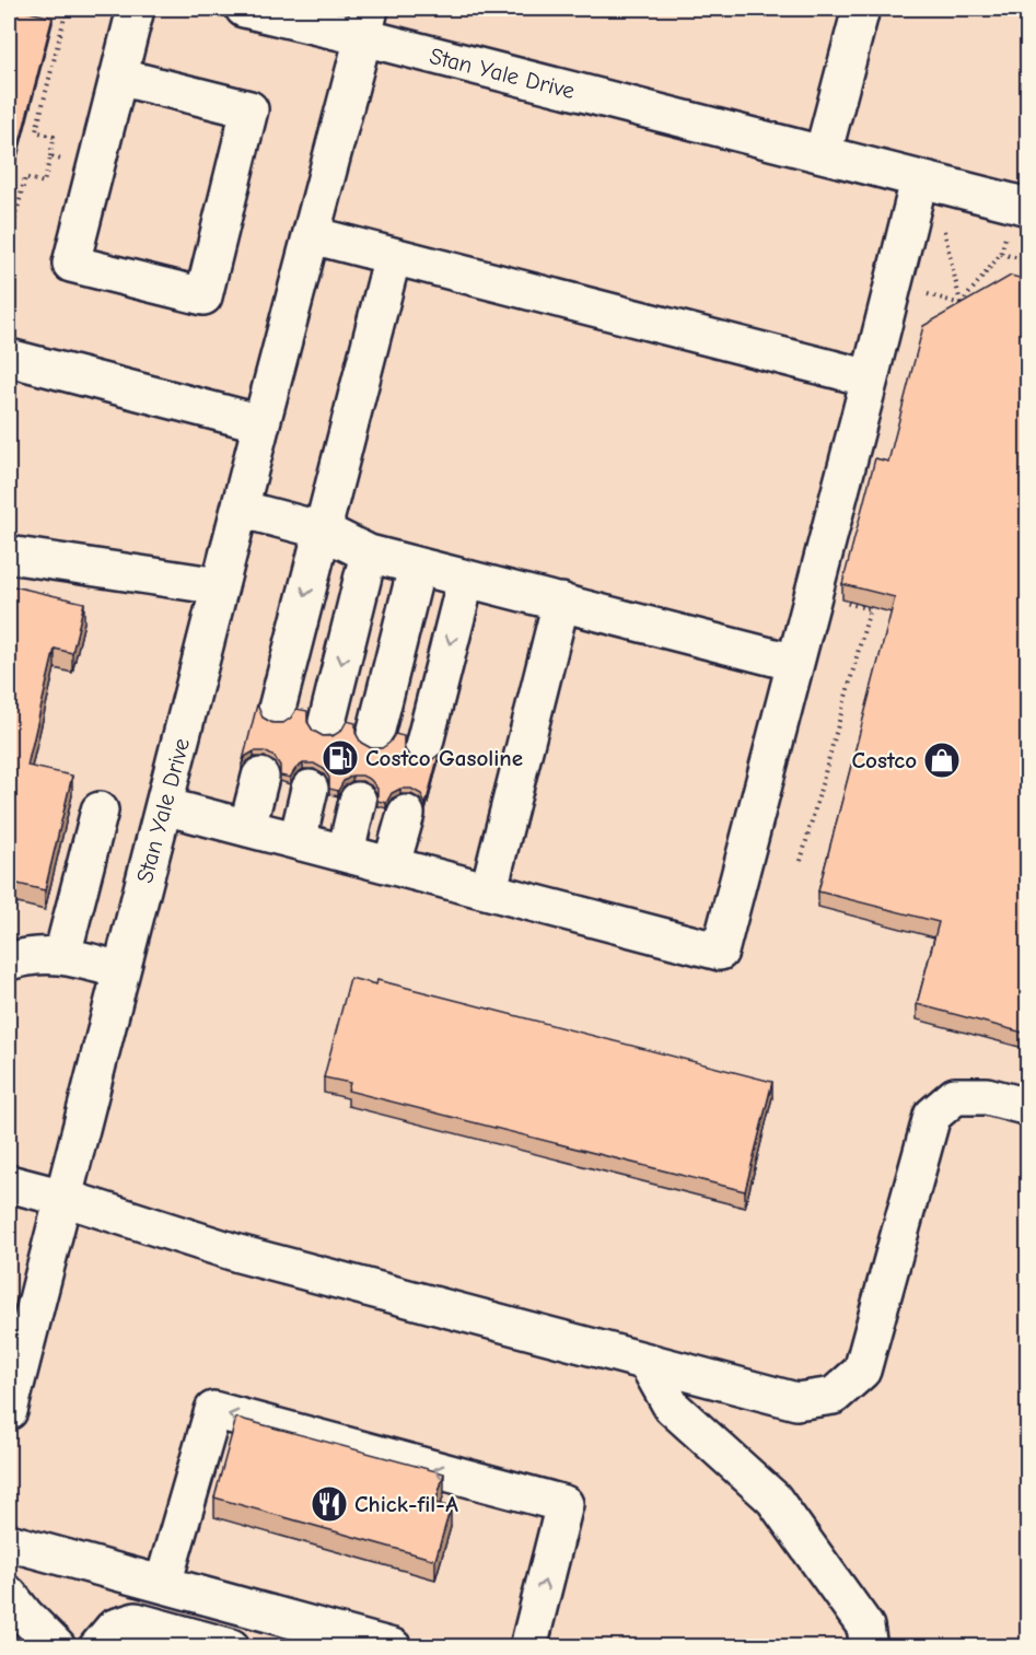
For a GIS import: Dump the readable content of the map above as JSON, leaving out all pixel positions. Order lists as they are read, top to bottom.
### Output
{
  "streets": {
    "street": ["Stan Yale Drive"]
  },
  "places": {
    "fuel station": ["Costco Gasoline"],
    "shop": ["Costco"],
    "restaurant": ["Chick-fil-A"]
  }
}
